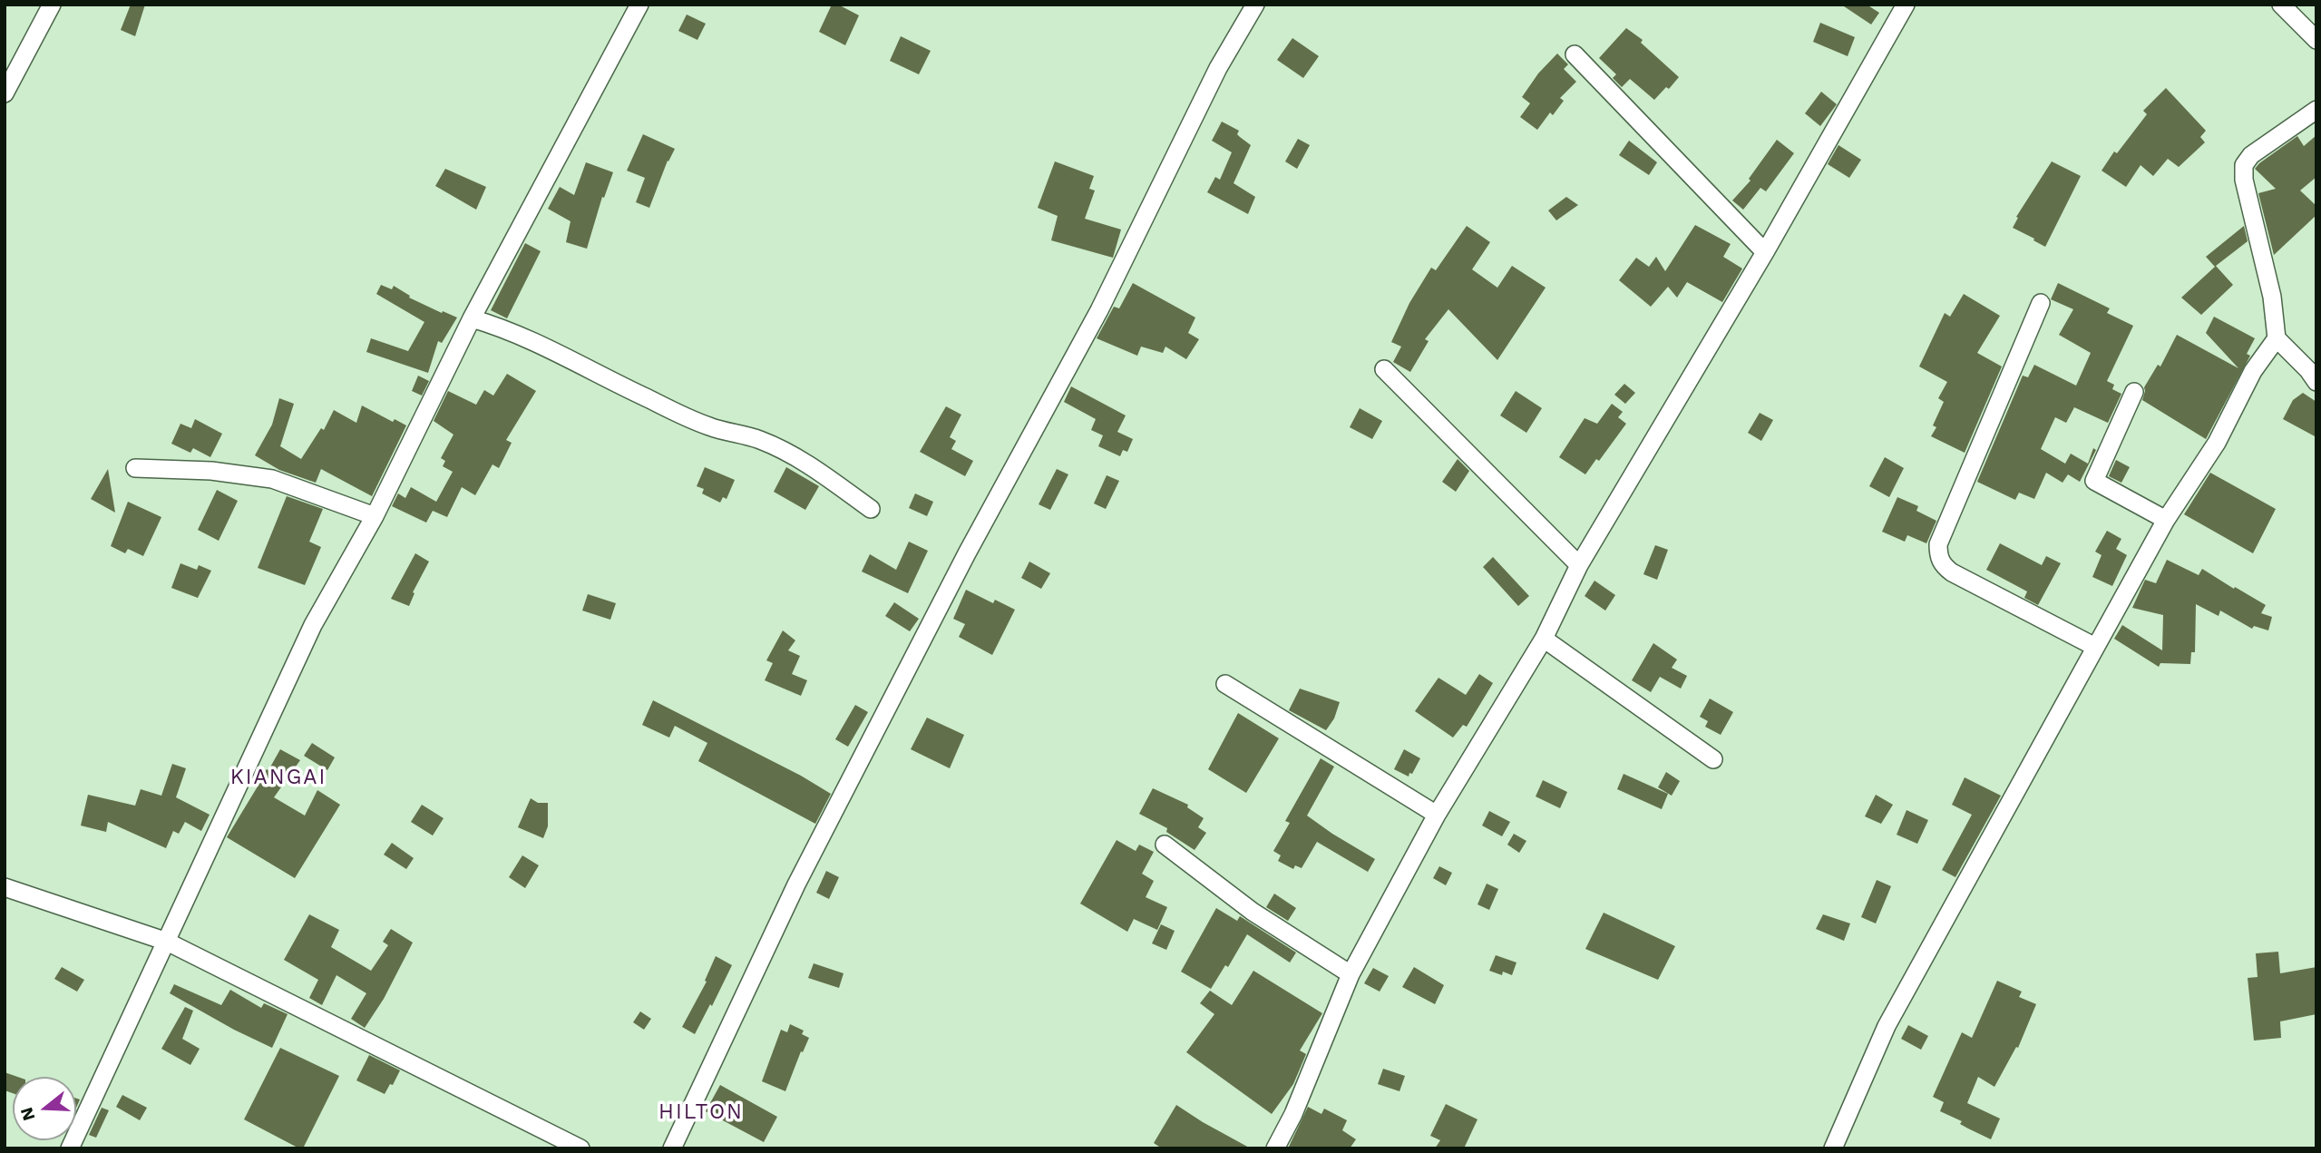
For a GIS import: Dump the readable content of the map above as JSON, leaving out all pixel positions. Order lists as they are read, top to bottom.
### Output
{
  "districts": ["KIANGAI", "HILTON"],
  "north": "left"
}
